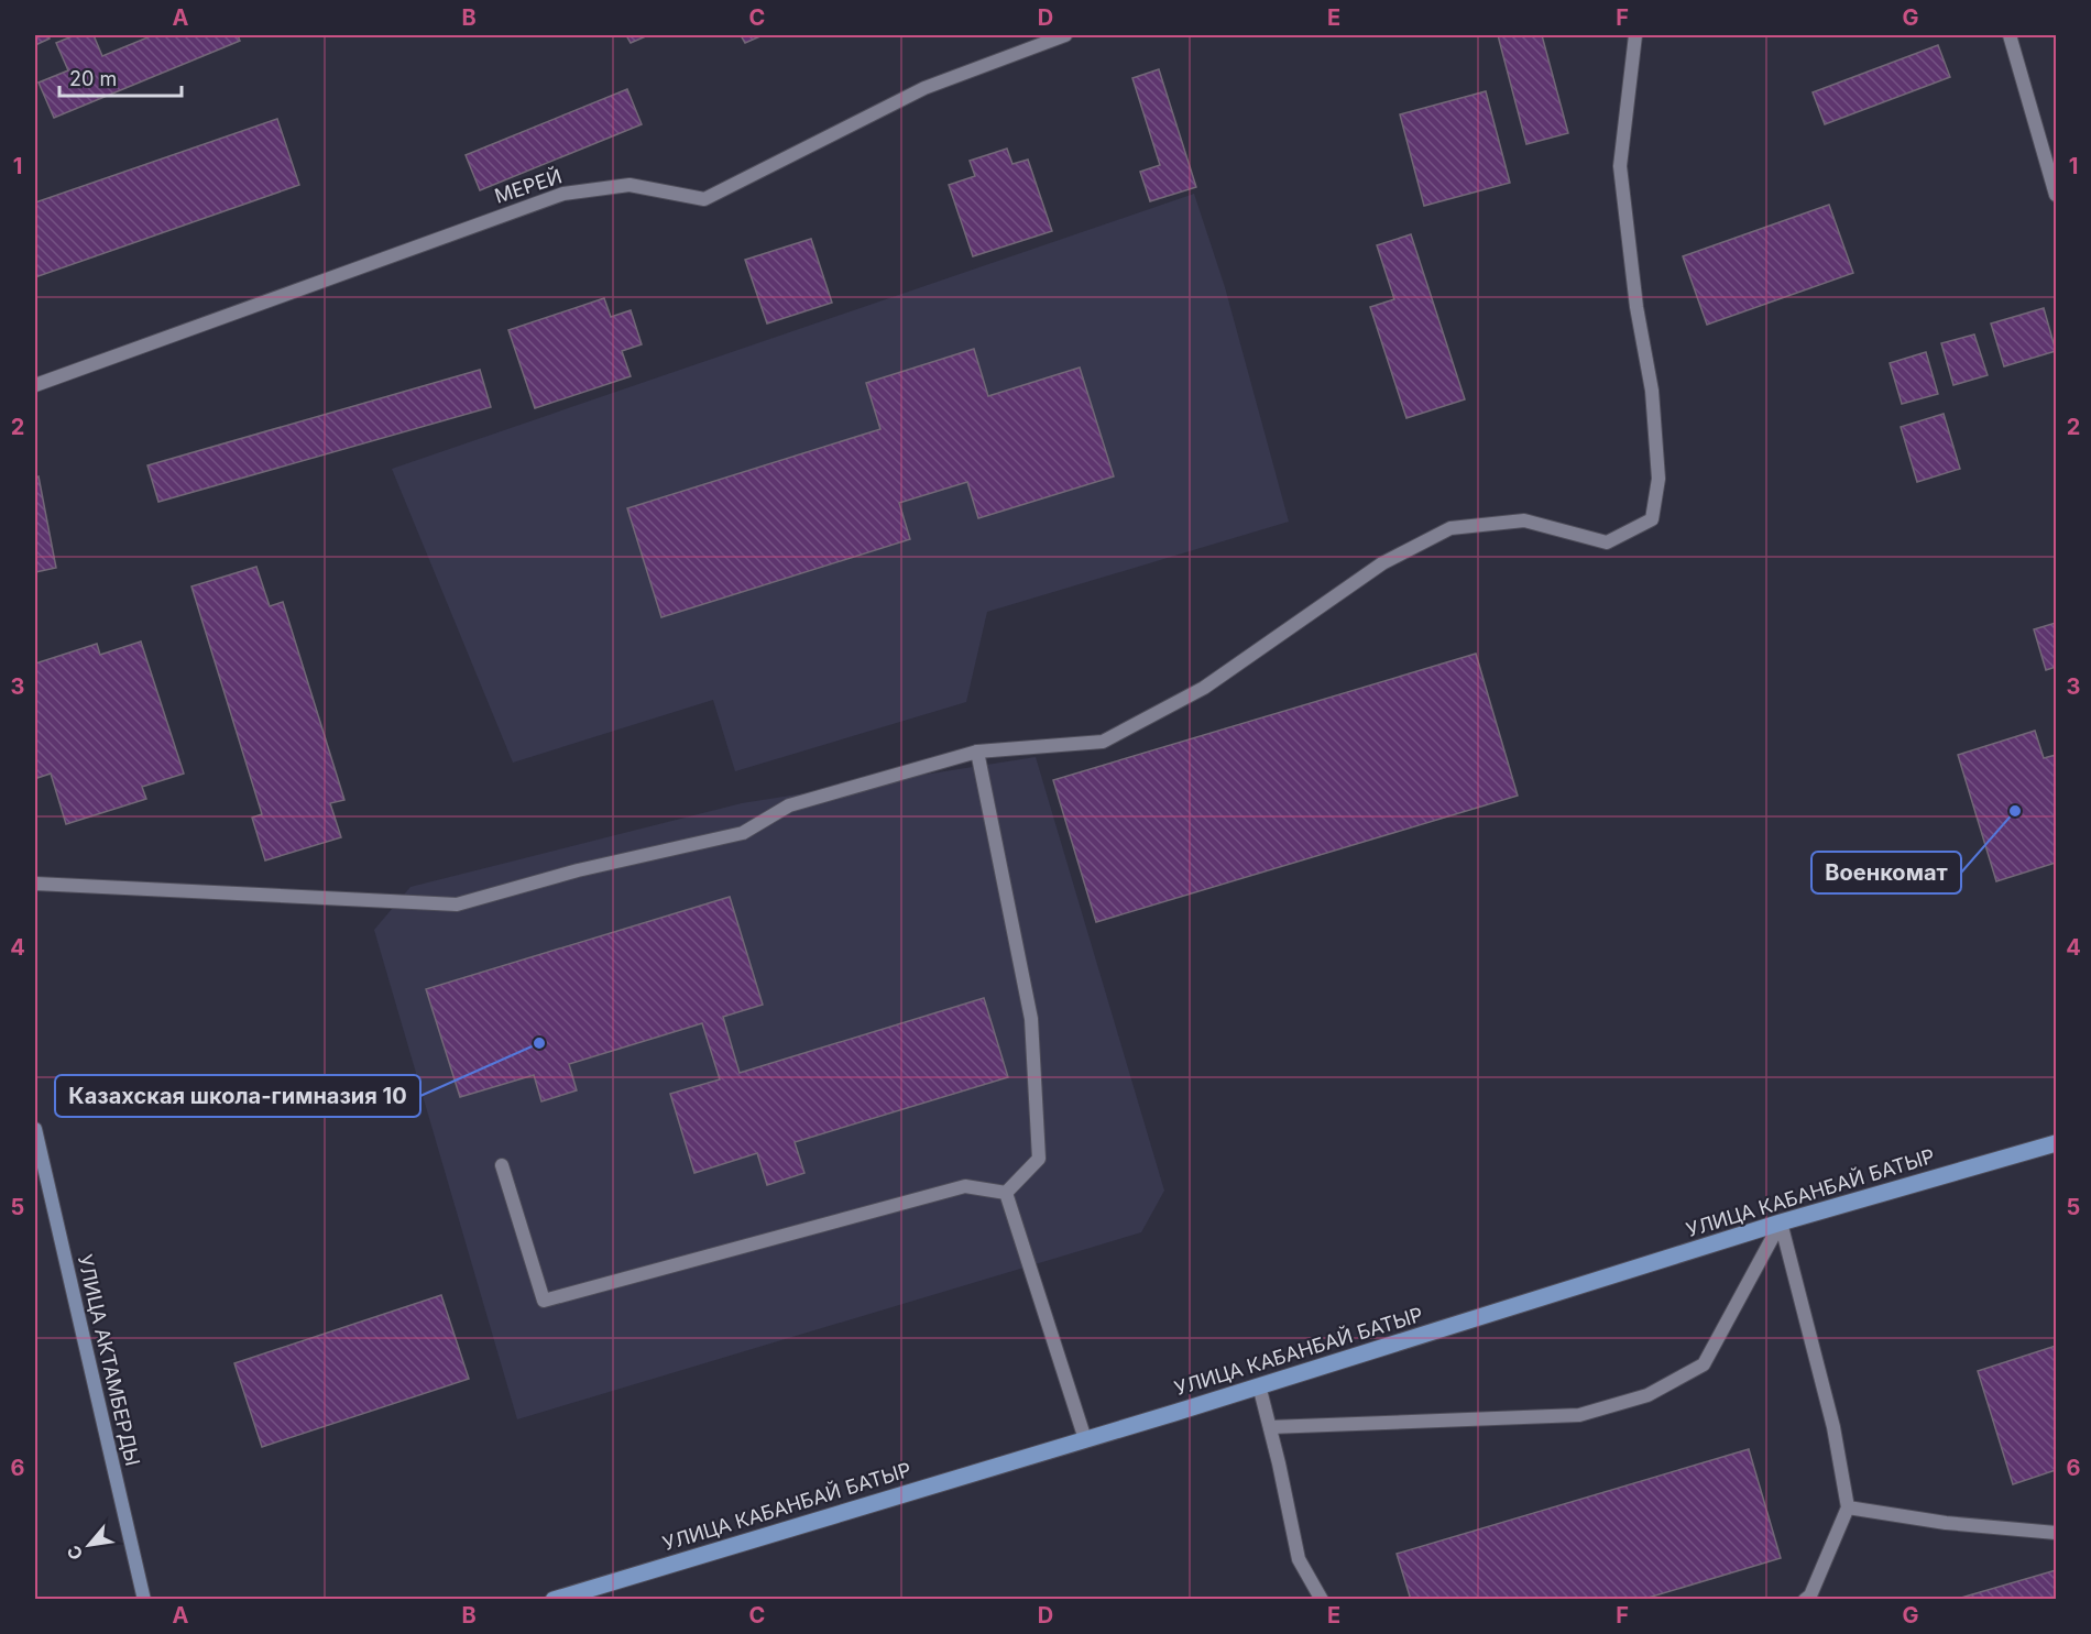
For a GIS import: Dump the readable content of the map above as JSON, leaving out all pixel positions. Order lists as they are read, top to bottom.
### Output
{
  "streets": {
    "main road": ["УЛИЦА КАБАНБАЙ БАТЫР", "УЛИЦА АКТАМБЕРДЫ"],
    "street": ["МЕРЕЙ"]
  },
  "places": ["Военкомат", "Казахская школа-гимназия 10"],
  "scale_bar": "20 m",
  "north": "bottom left",
  "grid": {
    "columns": [
      "A",
      "B",
      "C",
      "D",
      "E",
      "F",
      "G"
    ],
    "rows": [
      "1",
      "2",
      "3",
      "4",
      "5",
      "6"
    ]
  }
}
